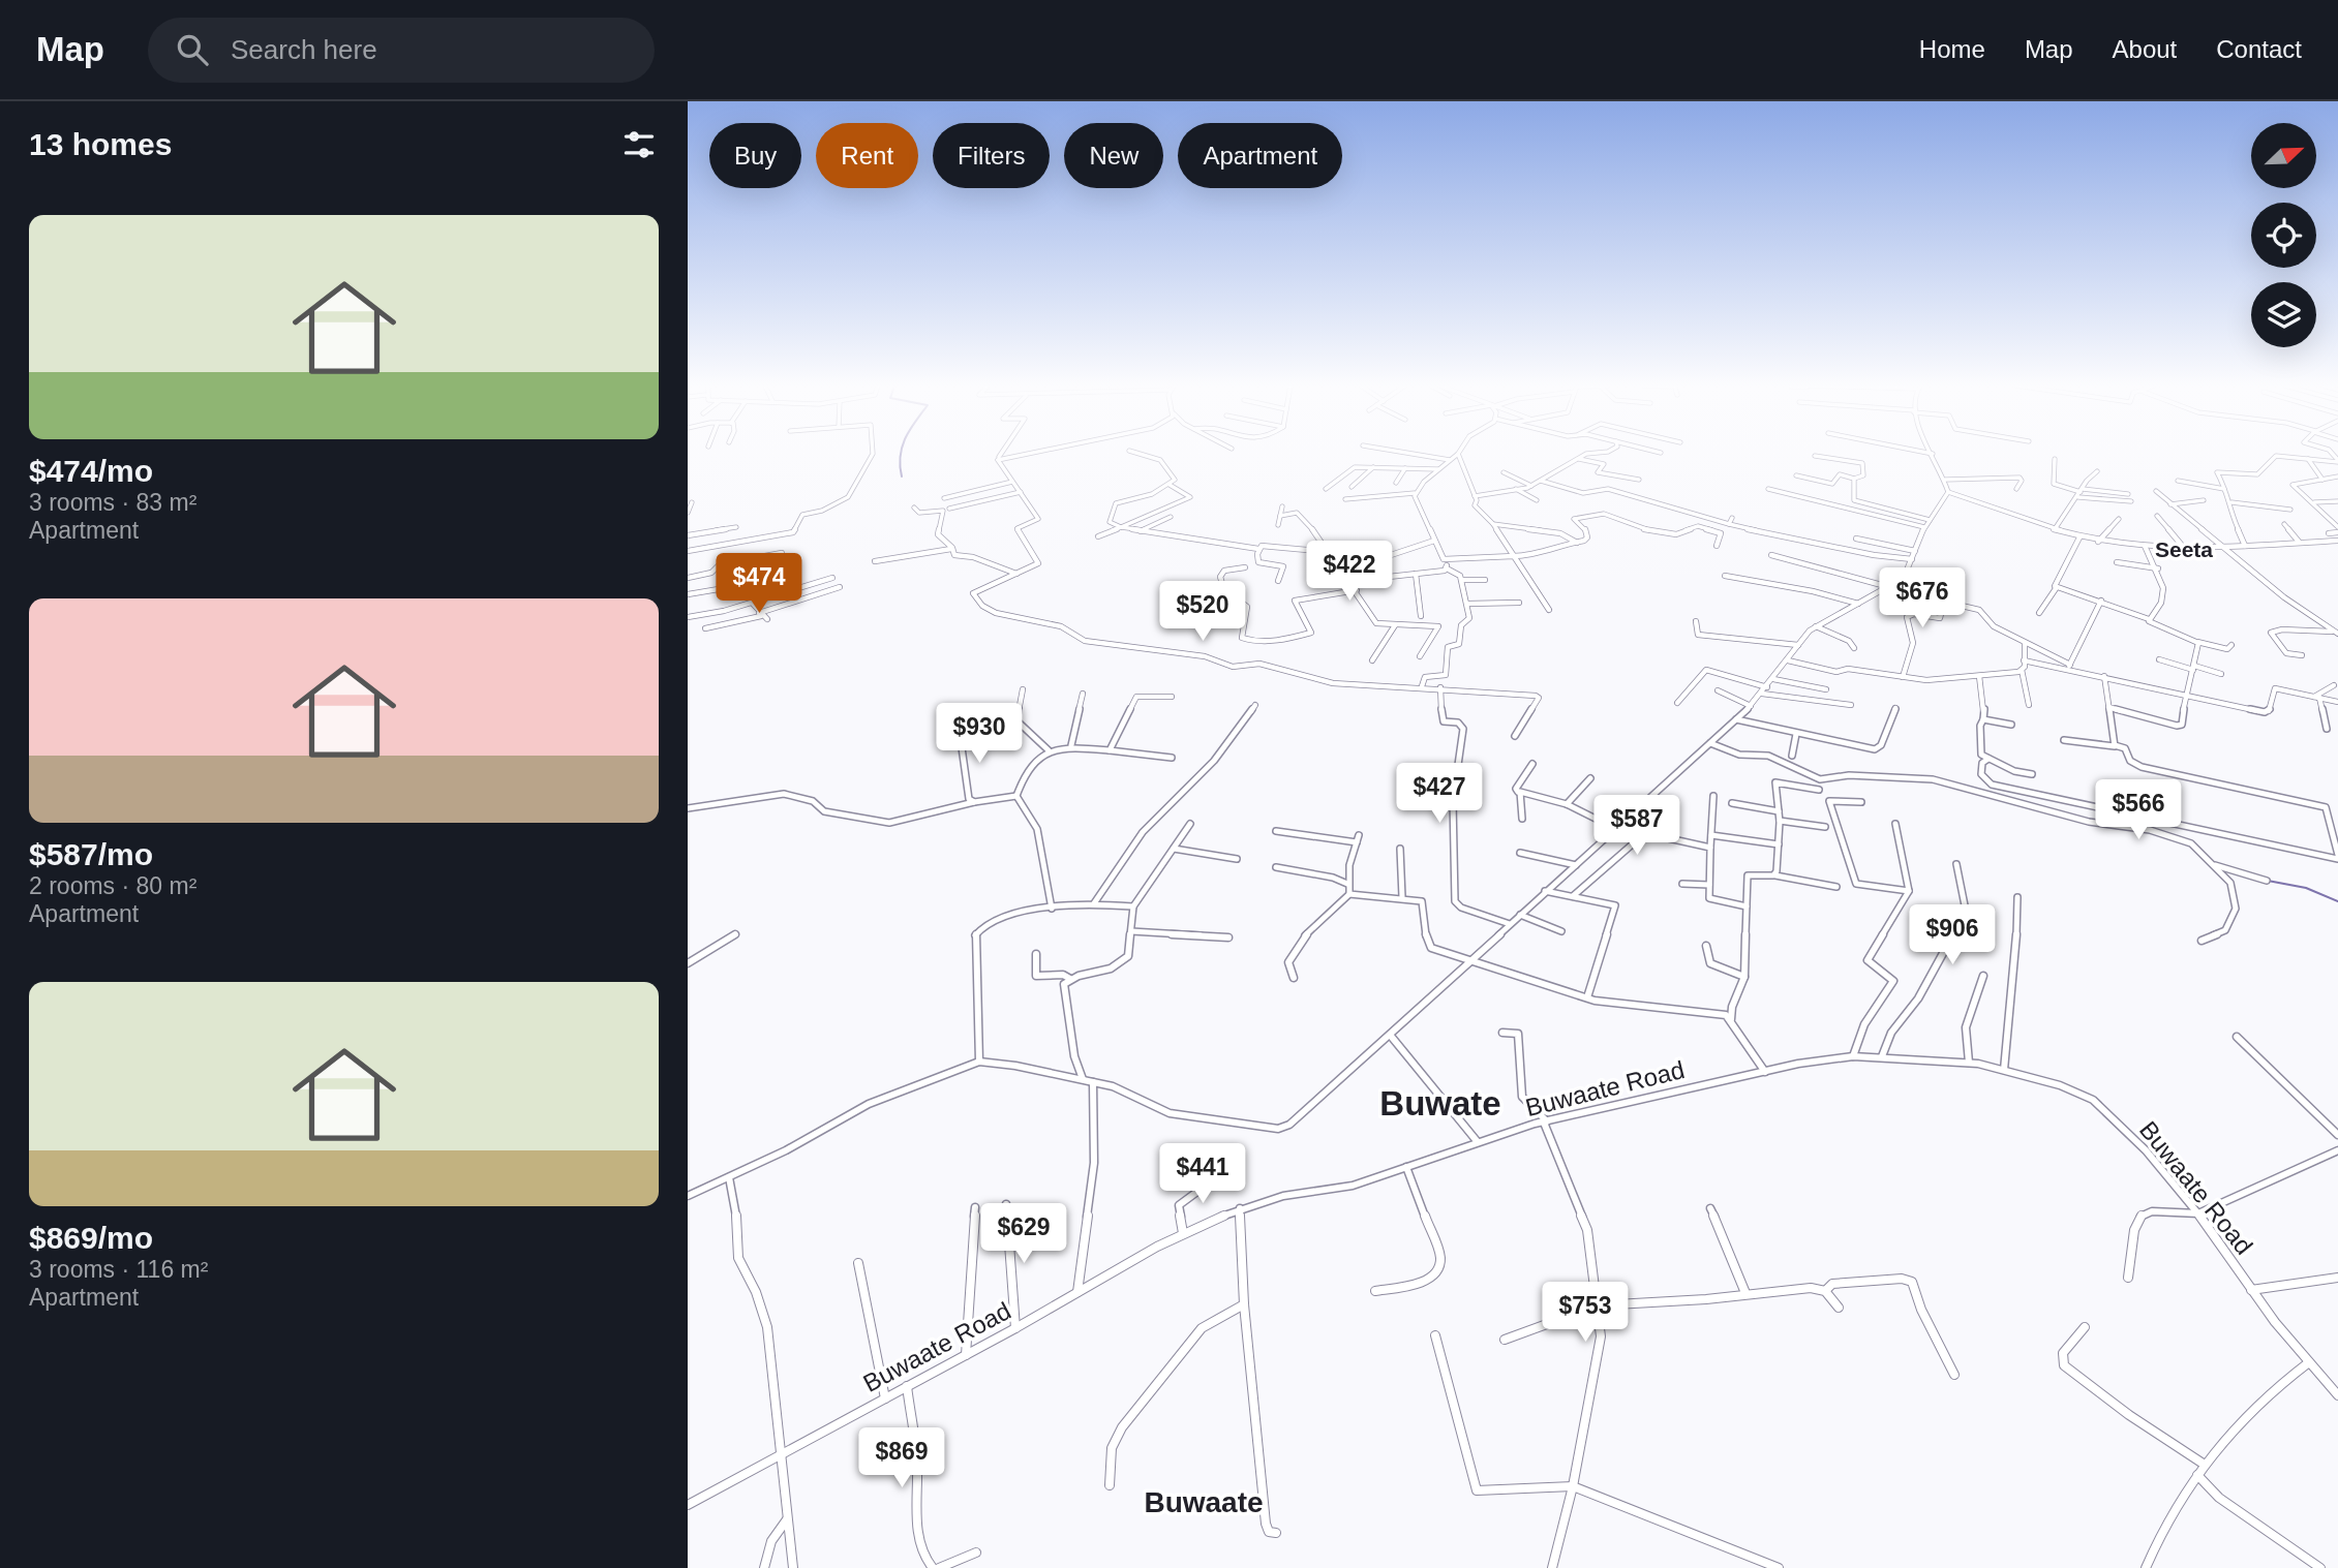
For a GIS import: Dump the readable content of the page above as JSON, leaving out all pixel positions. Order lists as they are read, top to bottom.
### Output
{
  "streets": {
    "street": ["Buwaate Road"]
  },
  "districts": ["Seeta", "Buwate", "Buwaate"],
  "north": "top right",
  "page": {
    "header": "Map",
    "search": "Search here",
    "nav": [
      "Home",
      "Map",
      "About",
      "Contact"
    ],
    "heading": "13 homes",
    "chip": [
      "Buy",
      "Rent",
      "Filters",
      "New",
      "Apartment"
    ],
    "list": [
      {
        "name": "$474/mo",
        "note": "3 rooms · 83 m² · Apartment"
      },
      {
        "name": "$587/mo",
        "note": "2 rooms · 80 m² · Apartment"
      },
      {
        "name": "$869/mo",
        "note": "3 rooms · 116 m² · Apartment"
      }
    ],
    "price": [
      "$422",
      "$474",
      "$676",
      "$520",
      "$930",
      "$427",
      "$566",
      "$587",
      "$906",
      "$441",
      "$629",
      "$753",
      "$869"
    ]
  }
}
